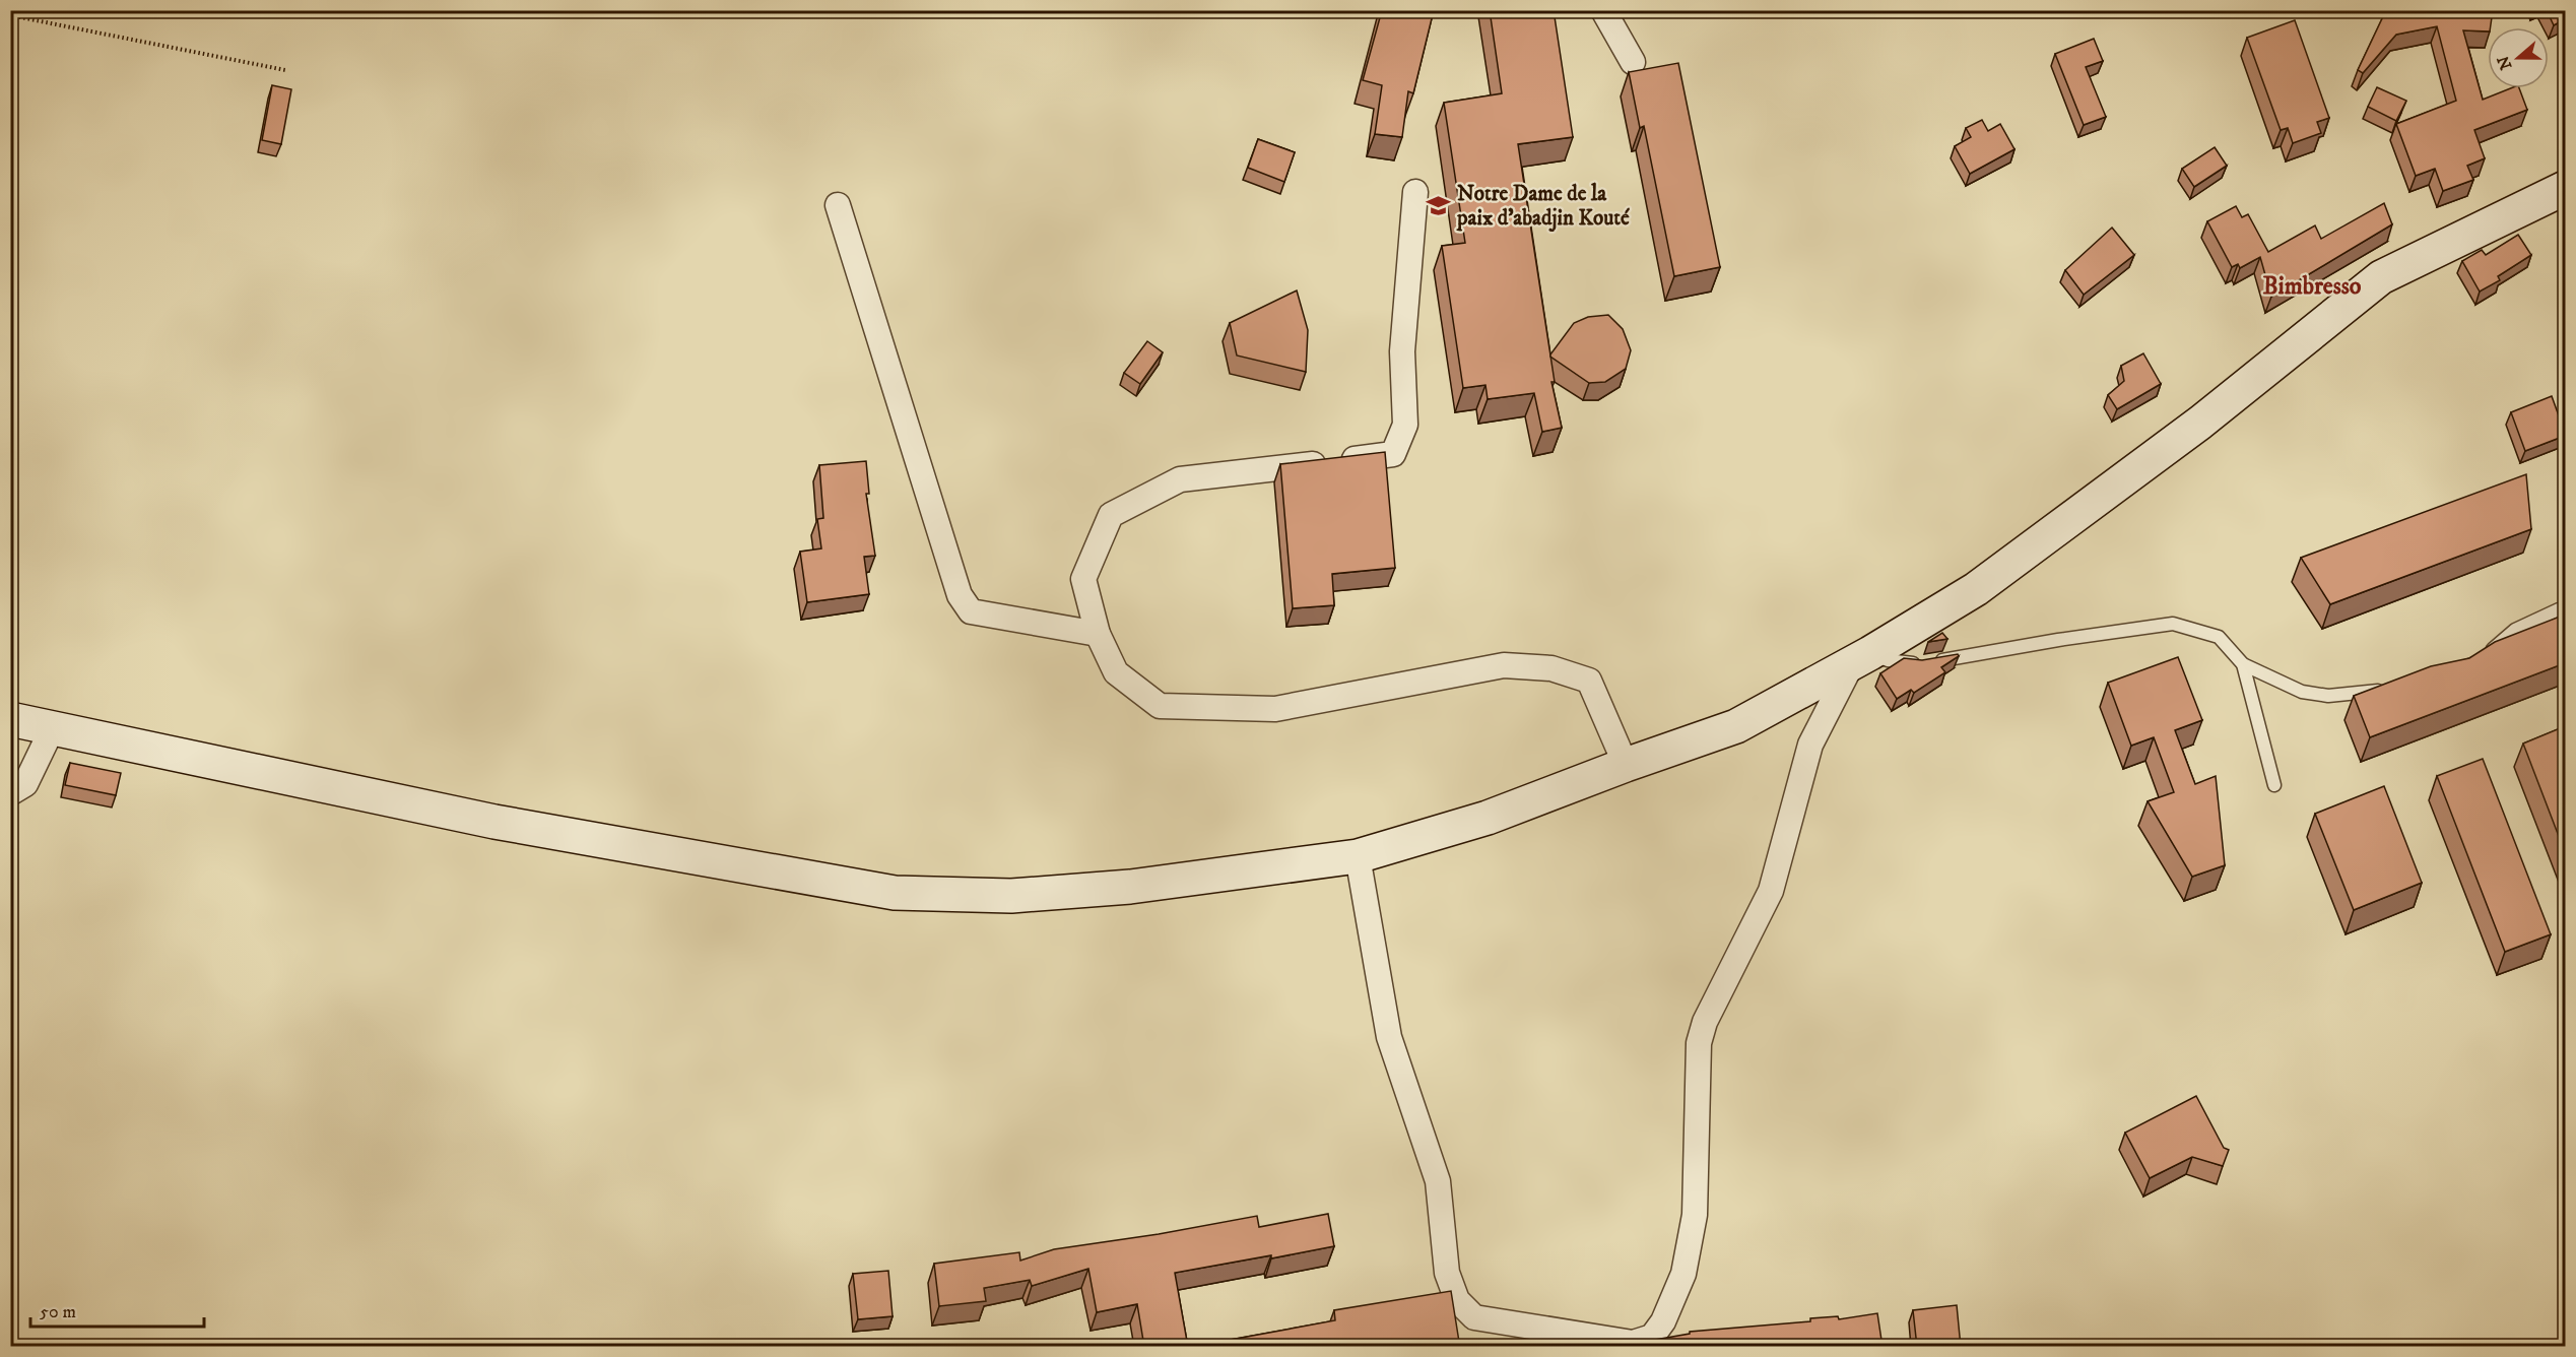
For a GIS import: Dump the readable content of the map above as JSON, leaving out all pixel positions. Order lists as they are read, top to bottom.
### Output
{
  "districts": ["Bimbresso"],
  "places": {
    "school or university": ["Notre Dame de la paix d'abadjin Kouté"]
  },
  "scale_bar": "50 m",
  "north": "left"
}
